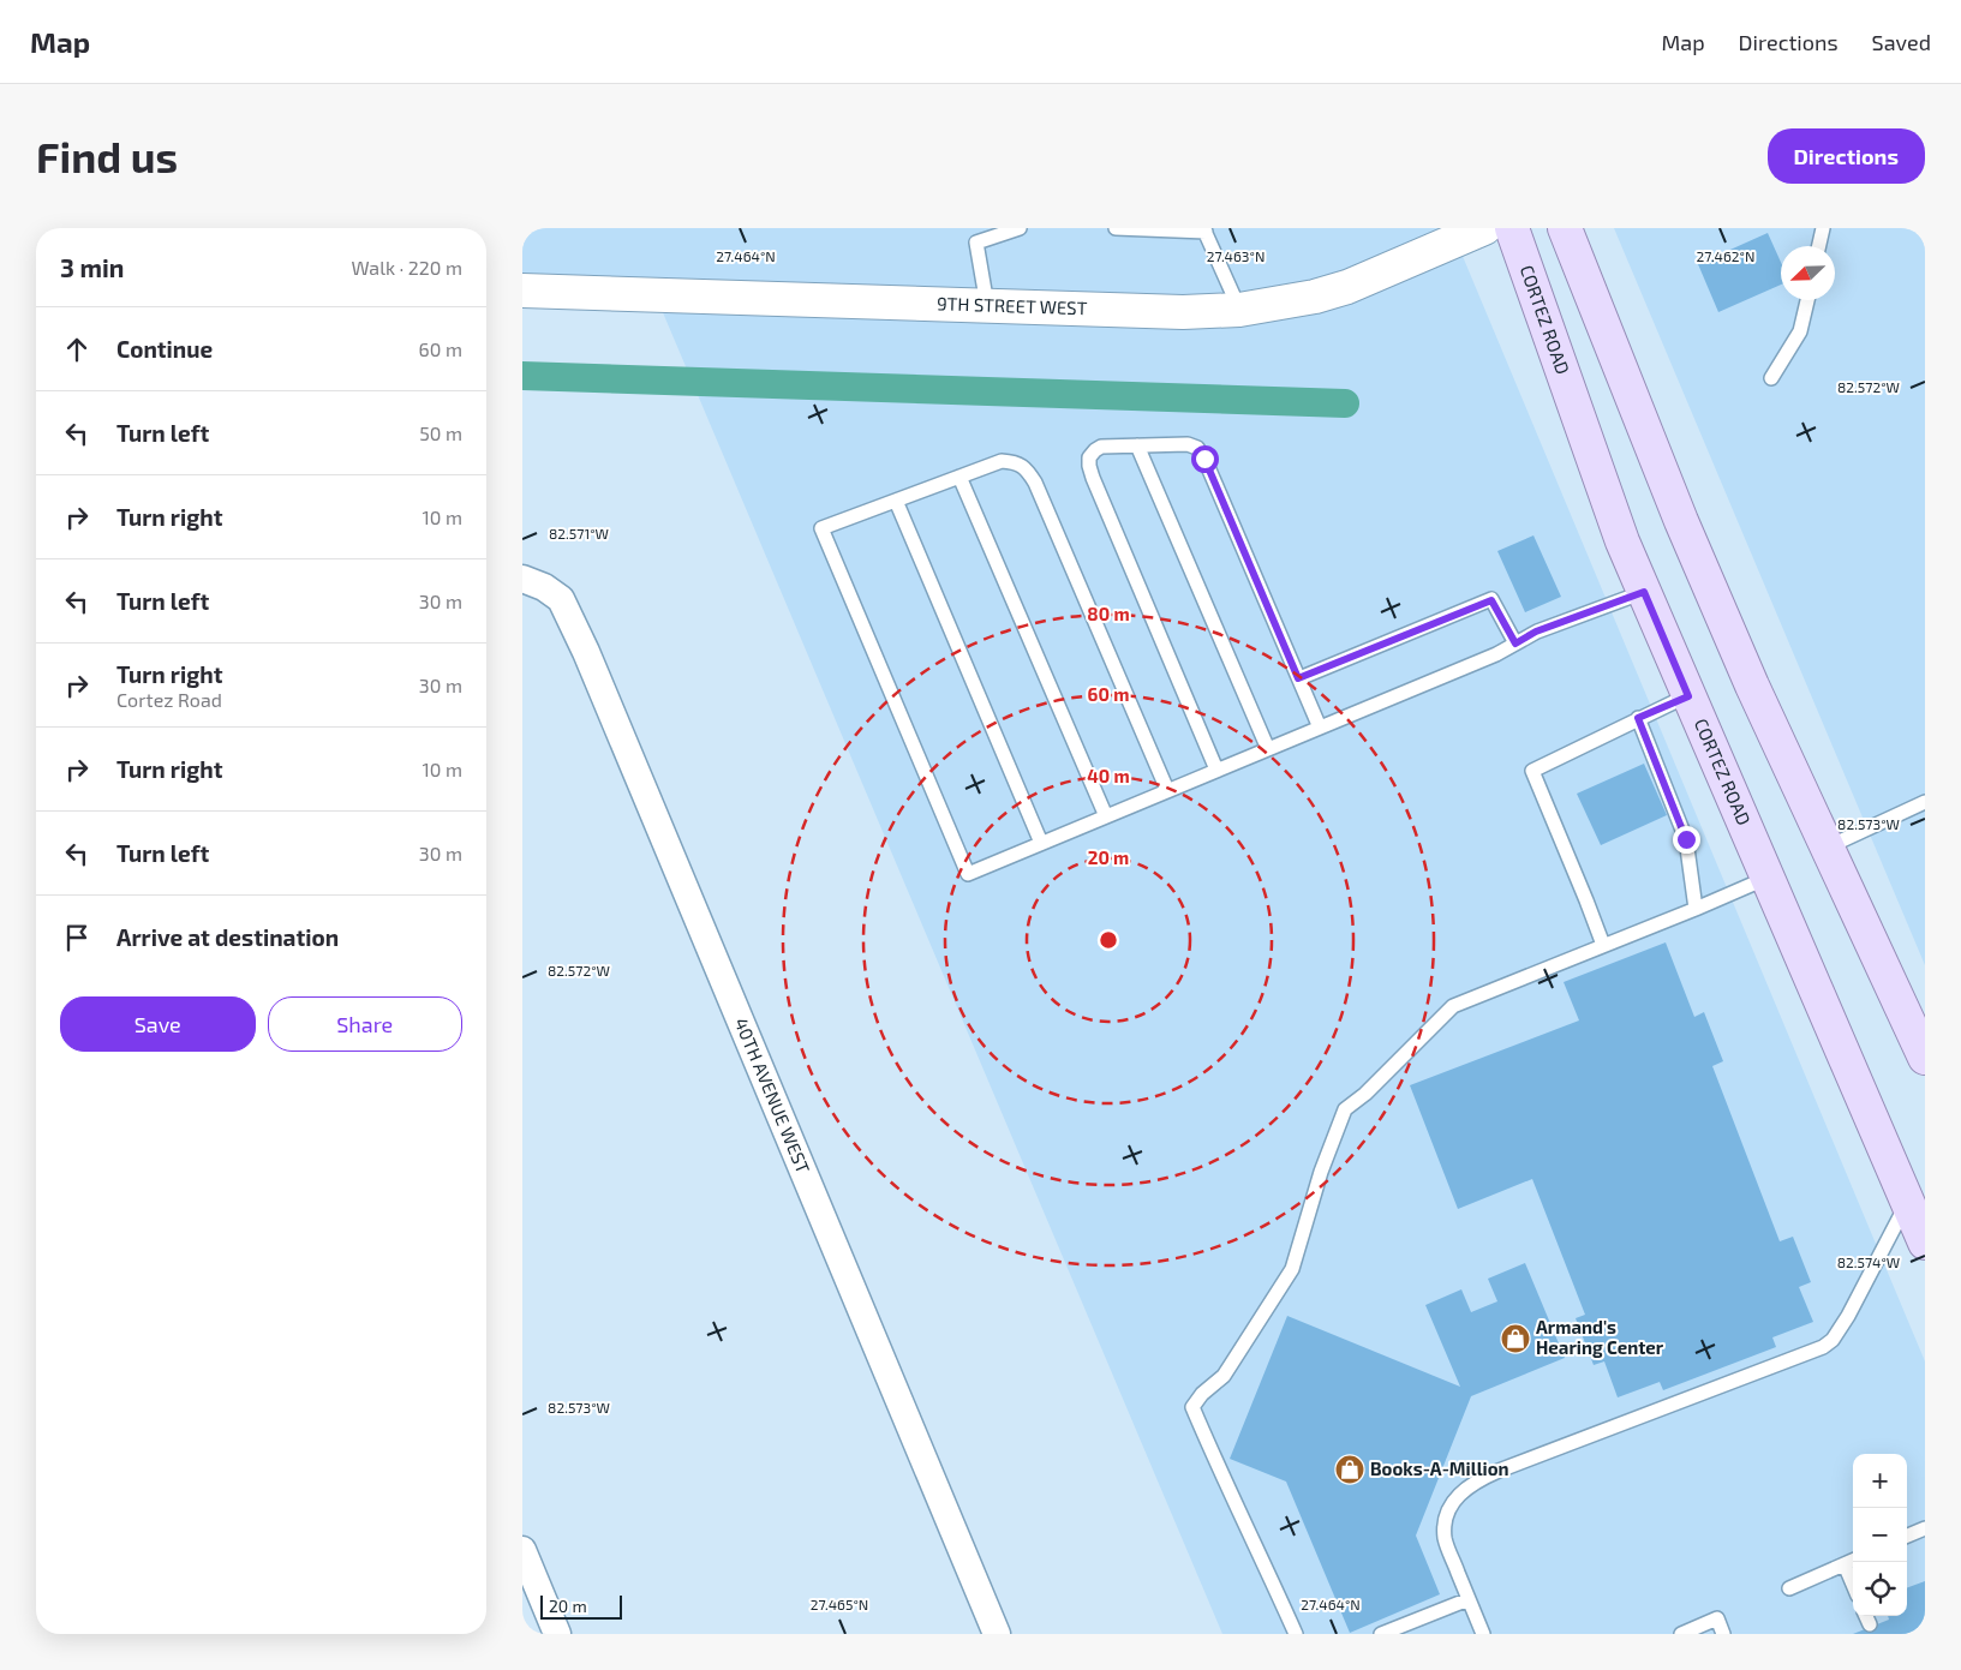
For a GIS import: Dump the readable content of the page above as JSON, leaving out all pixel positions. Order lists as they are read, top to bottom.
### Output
{
  "streets": {
    "main road": ["9TH STREET WEST", "CORTEZ ROAD"],
    "street": ["40TH AVENUE WEST"]
  },
  "places": {
    "shop": ["Armand's Hearing Center", "Books-A-Million"]
  },
  "scale_bar": "20 m",
  "north": "bottom left",
  "page": {
    "header": "Map",
    "nav": ["Map", "Directions", "Saved"],
    "buttons": [
      "Directions",
      ["Save", "Share"]
    ],
    "title": "Find us",
    "heading": ["3 min", "Walk · 220 m"],
    "list": [
      ["Continue", "60 m"],
      ["Turn left", "50 m"],
      ["Turn right", "10 m"],
      ["Turn left", "30 m"],
      ["Turn right", "Cortez Road", "30 m"],
      ["Turn right", "10 m"],
      ["Turn left", "30 m"],
      "Arrive at destination"
    ],
    "map_buttons": ["+", "−"],
    "scale": "20 m"
  },
  "coordinates": [
    "27.464°N",
    "27.463°N",
    "27.462°N",
    "82.572°W",
    "82.571°W",
    "82.573°W",
    "82.574°W",
    "27.465°N"
  ],
  "rings": [
    "80 m",
    "60 m",
    "40 m",
    "20 m"
  ]
}
